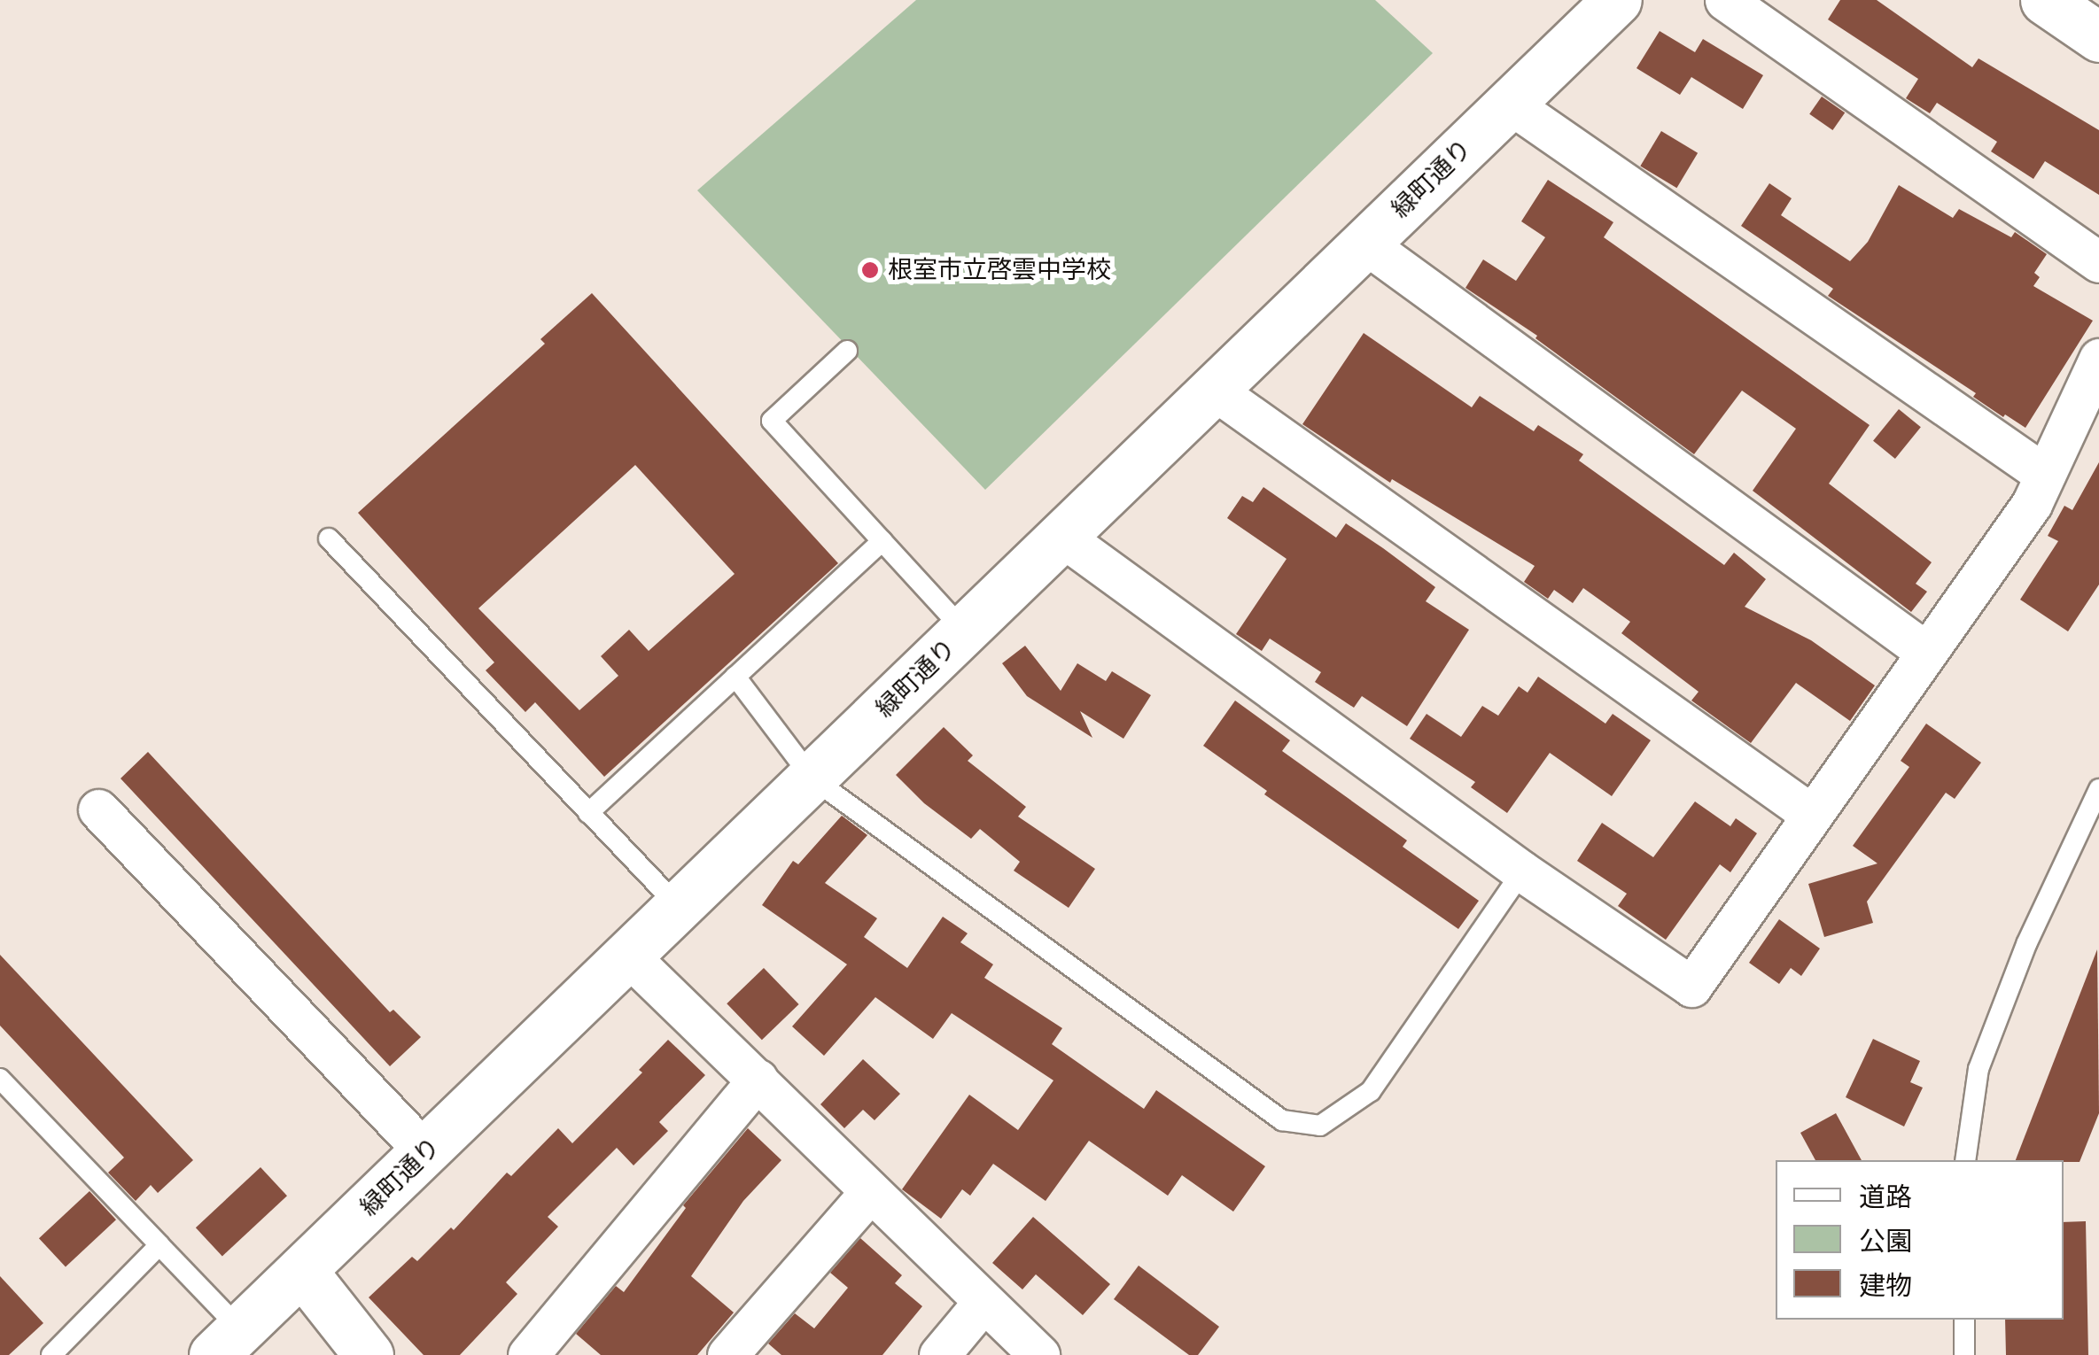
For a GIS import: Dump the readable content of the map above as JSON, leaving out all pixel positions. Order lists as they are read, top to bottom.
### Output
{
  "streets": {
    "street": ["緑町通り"]
  },
  "places": ["根室市立啓雲中学校"],
  "legend": ["道路", "公園", "建物"]
}
